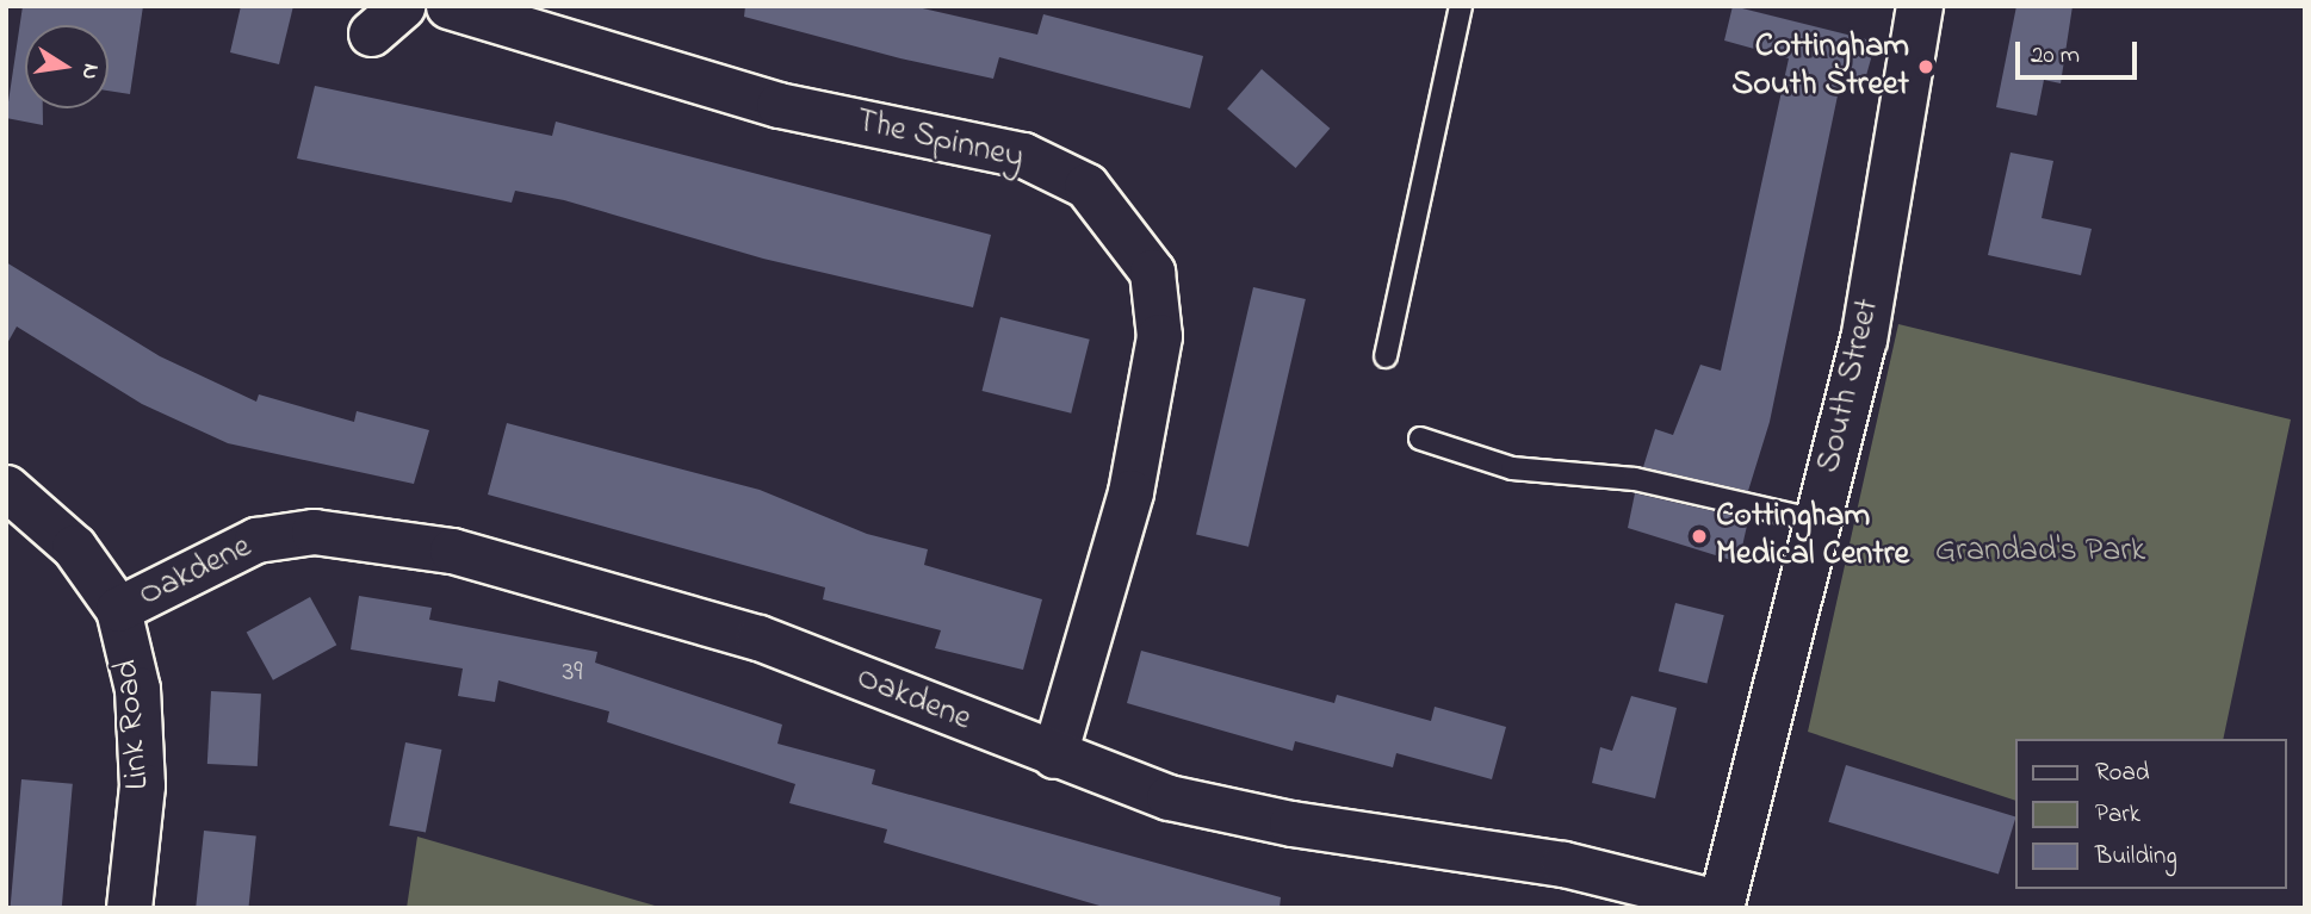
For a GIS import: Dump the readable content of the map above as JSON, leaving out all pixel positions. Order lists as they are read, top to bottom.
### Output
{
  "streets": {
    "main road": ["South Street"],
    "street": ["The Spinney", "Oakdene", "Link Road"]
  },
  "crossings": [
    ["The Spinney", "Oakdene"],
    ["South Street", "Oakdene"],
    ["Oakdene", "Link Road"]
  ],
  "parks": ["Grandad's Park"],
  "places": ["Cottingham South Street", "Cottingham Medical Centre"],
  "house_numbers": ["39"],
  "legend": ["Road", "Park", "Building"],
  "scale_bar": "20 m",
  "north": "right"
}
